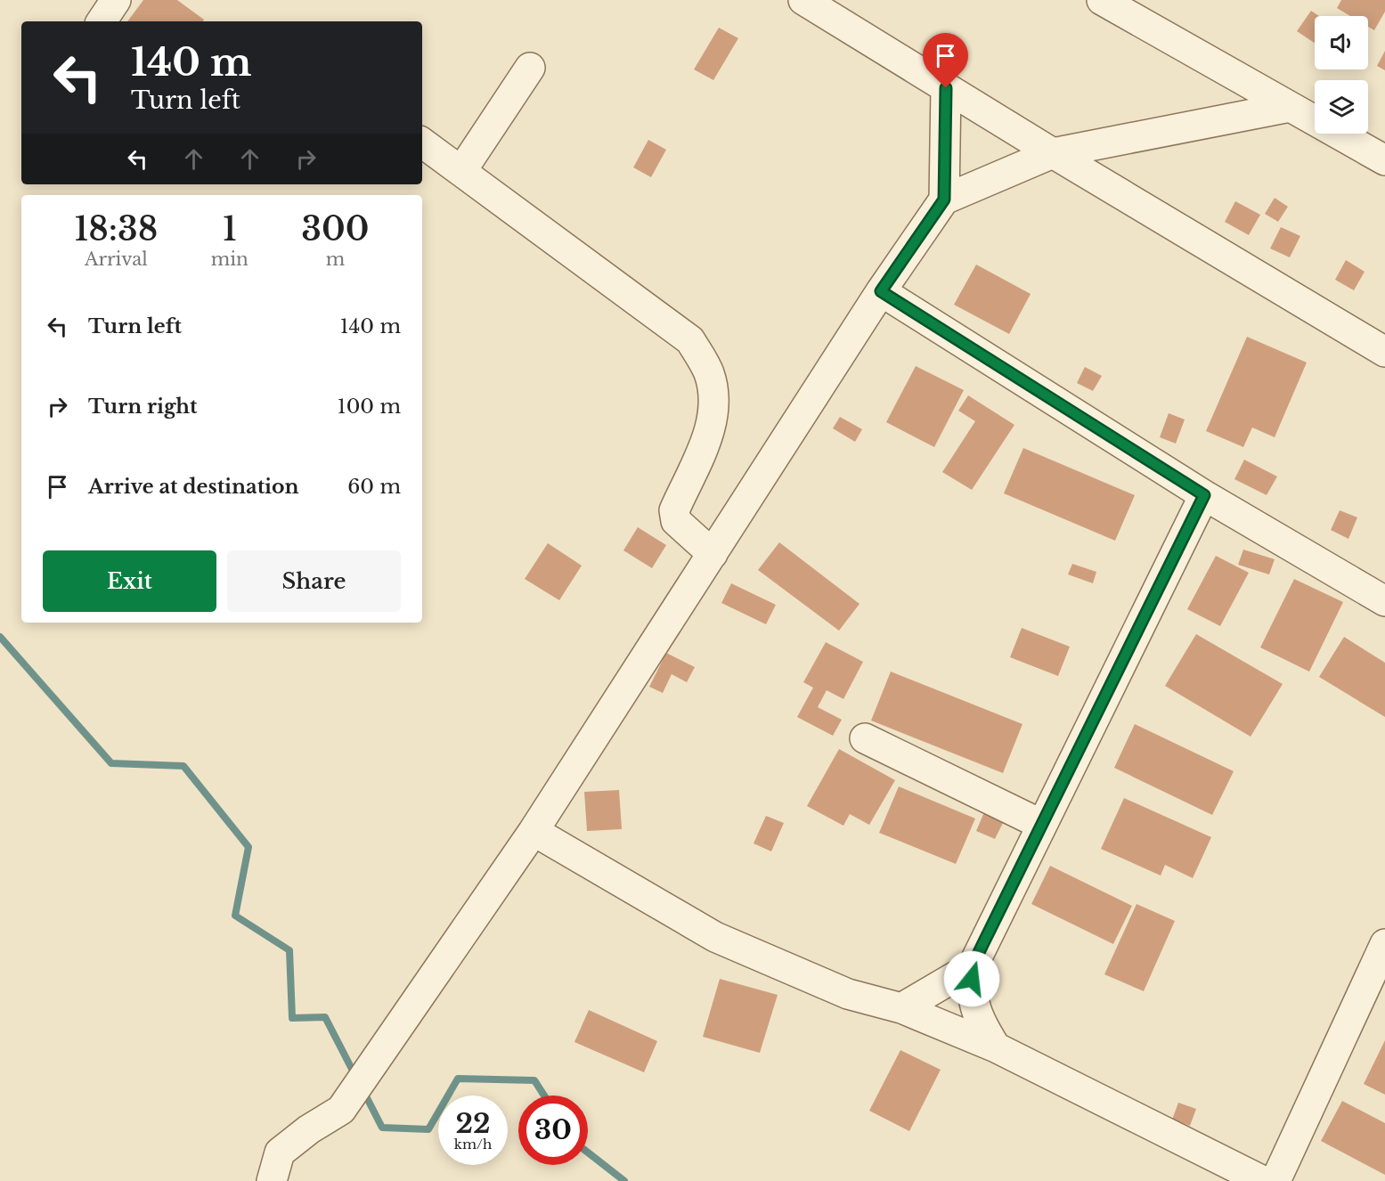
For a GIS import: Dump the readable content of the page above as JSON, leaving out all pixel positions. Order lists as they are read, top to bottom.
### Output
{
  "page": {
    "turn": ["140 m", "Turn left"],
    "eta": [
      "18:38",
      "Arrival",
      "1",
      "min",
      "300",
      "m"
    ],
    "list": [
      {
        "name": "Turn left",
        "value": "140 m"
      },
      {
        "name": "Turn right",
        "value": "100 m"
      },
      {
        "name": "Arrive at destination",
        "value": "60 m"
      }
    ],
    "buttons": ["Exit", "Share"],
    "speed": "22 km/h",
    "limit": "30"
  }
}
